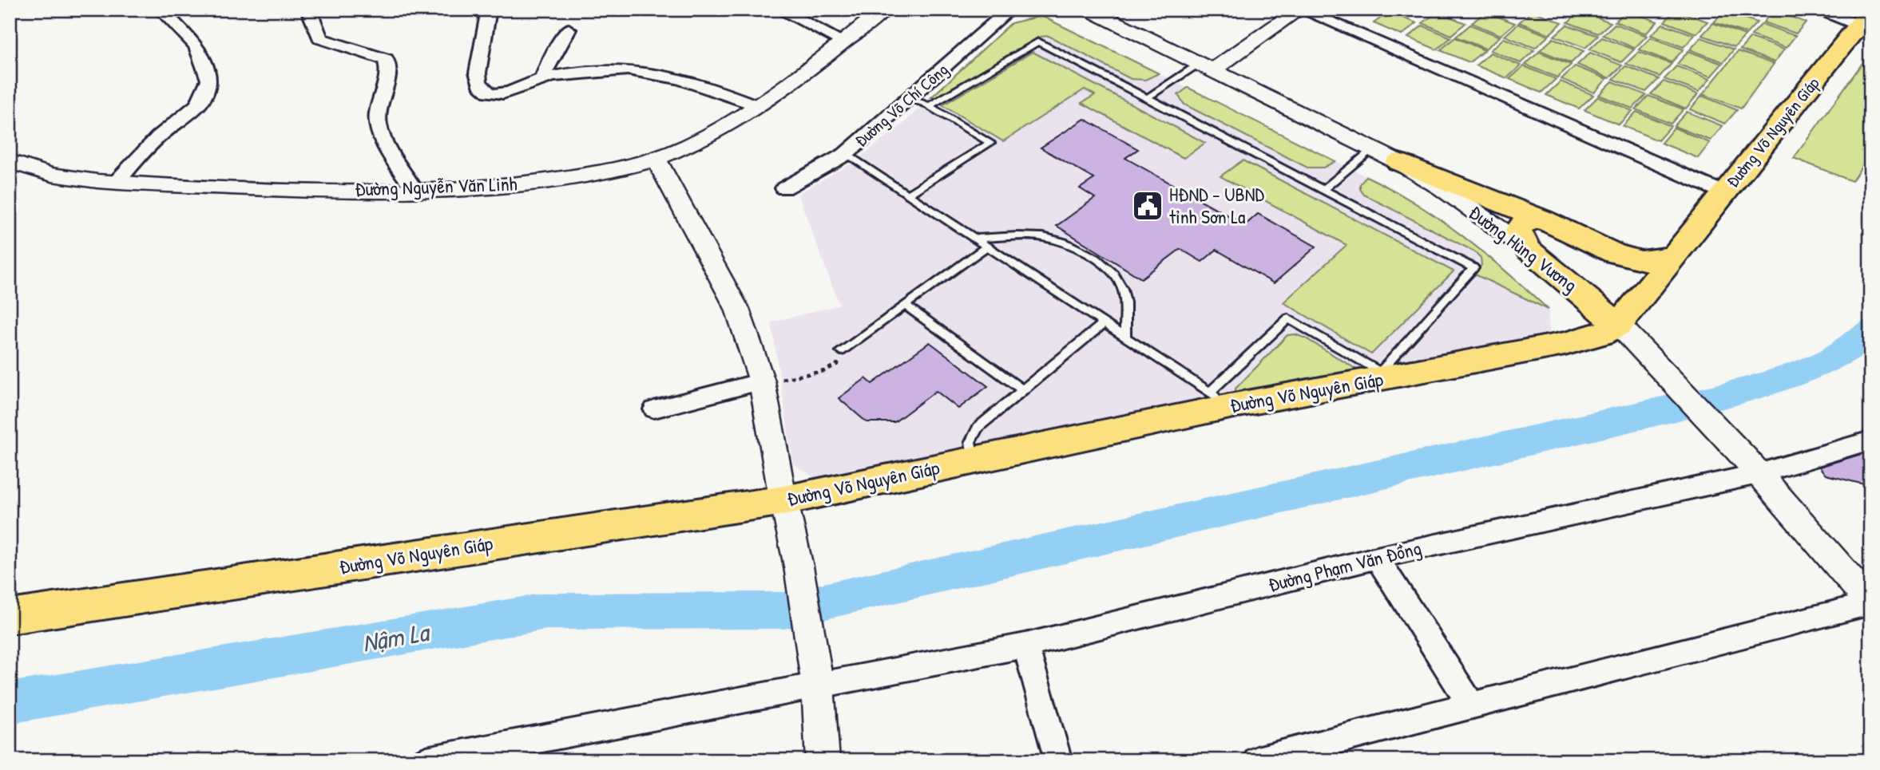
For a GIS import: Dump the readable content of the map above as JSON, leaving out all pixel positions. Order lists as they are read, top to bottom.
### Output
{
  "streets": {
    "main road": ["Đường Võ Nguyên Giáp", "Đường Hùng Vương"],
    "street": ["Đường Võ Chí Công", "Đường Nguyễn Văn Linh", "Đường Phạm Văn Đồng"]
  },
  "crossings": [
    ["Đường Võ Nguyên Giáp", "Đường Hùng Vương"],
    ["Đường Hùng Vương", "Đường Phạm Văn Đồng"]
  ],
  "water": ["Nậm La"],
  "places": {
    "public building": ["HĐND - UBND tỉnh Sơn La"]
  }
}
